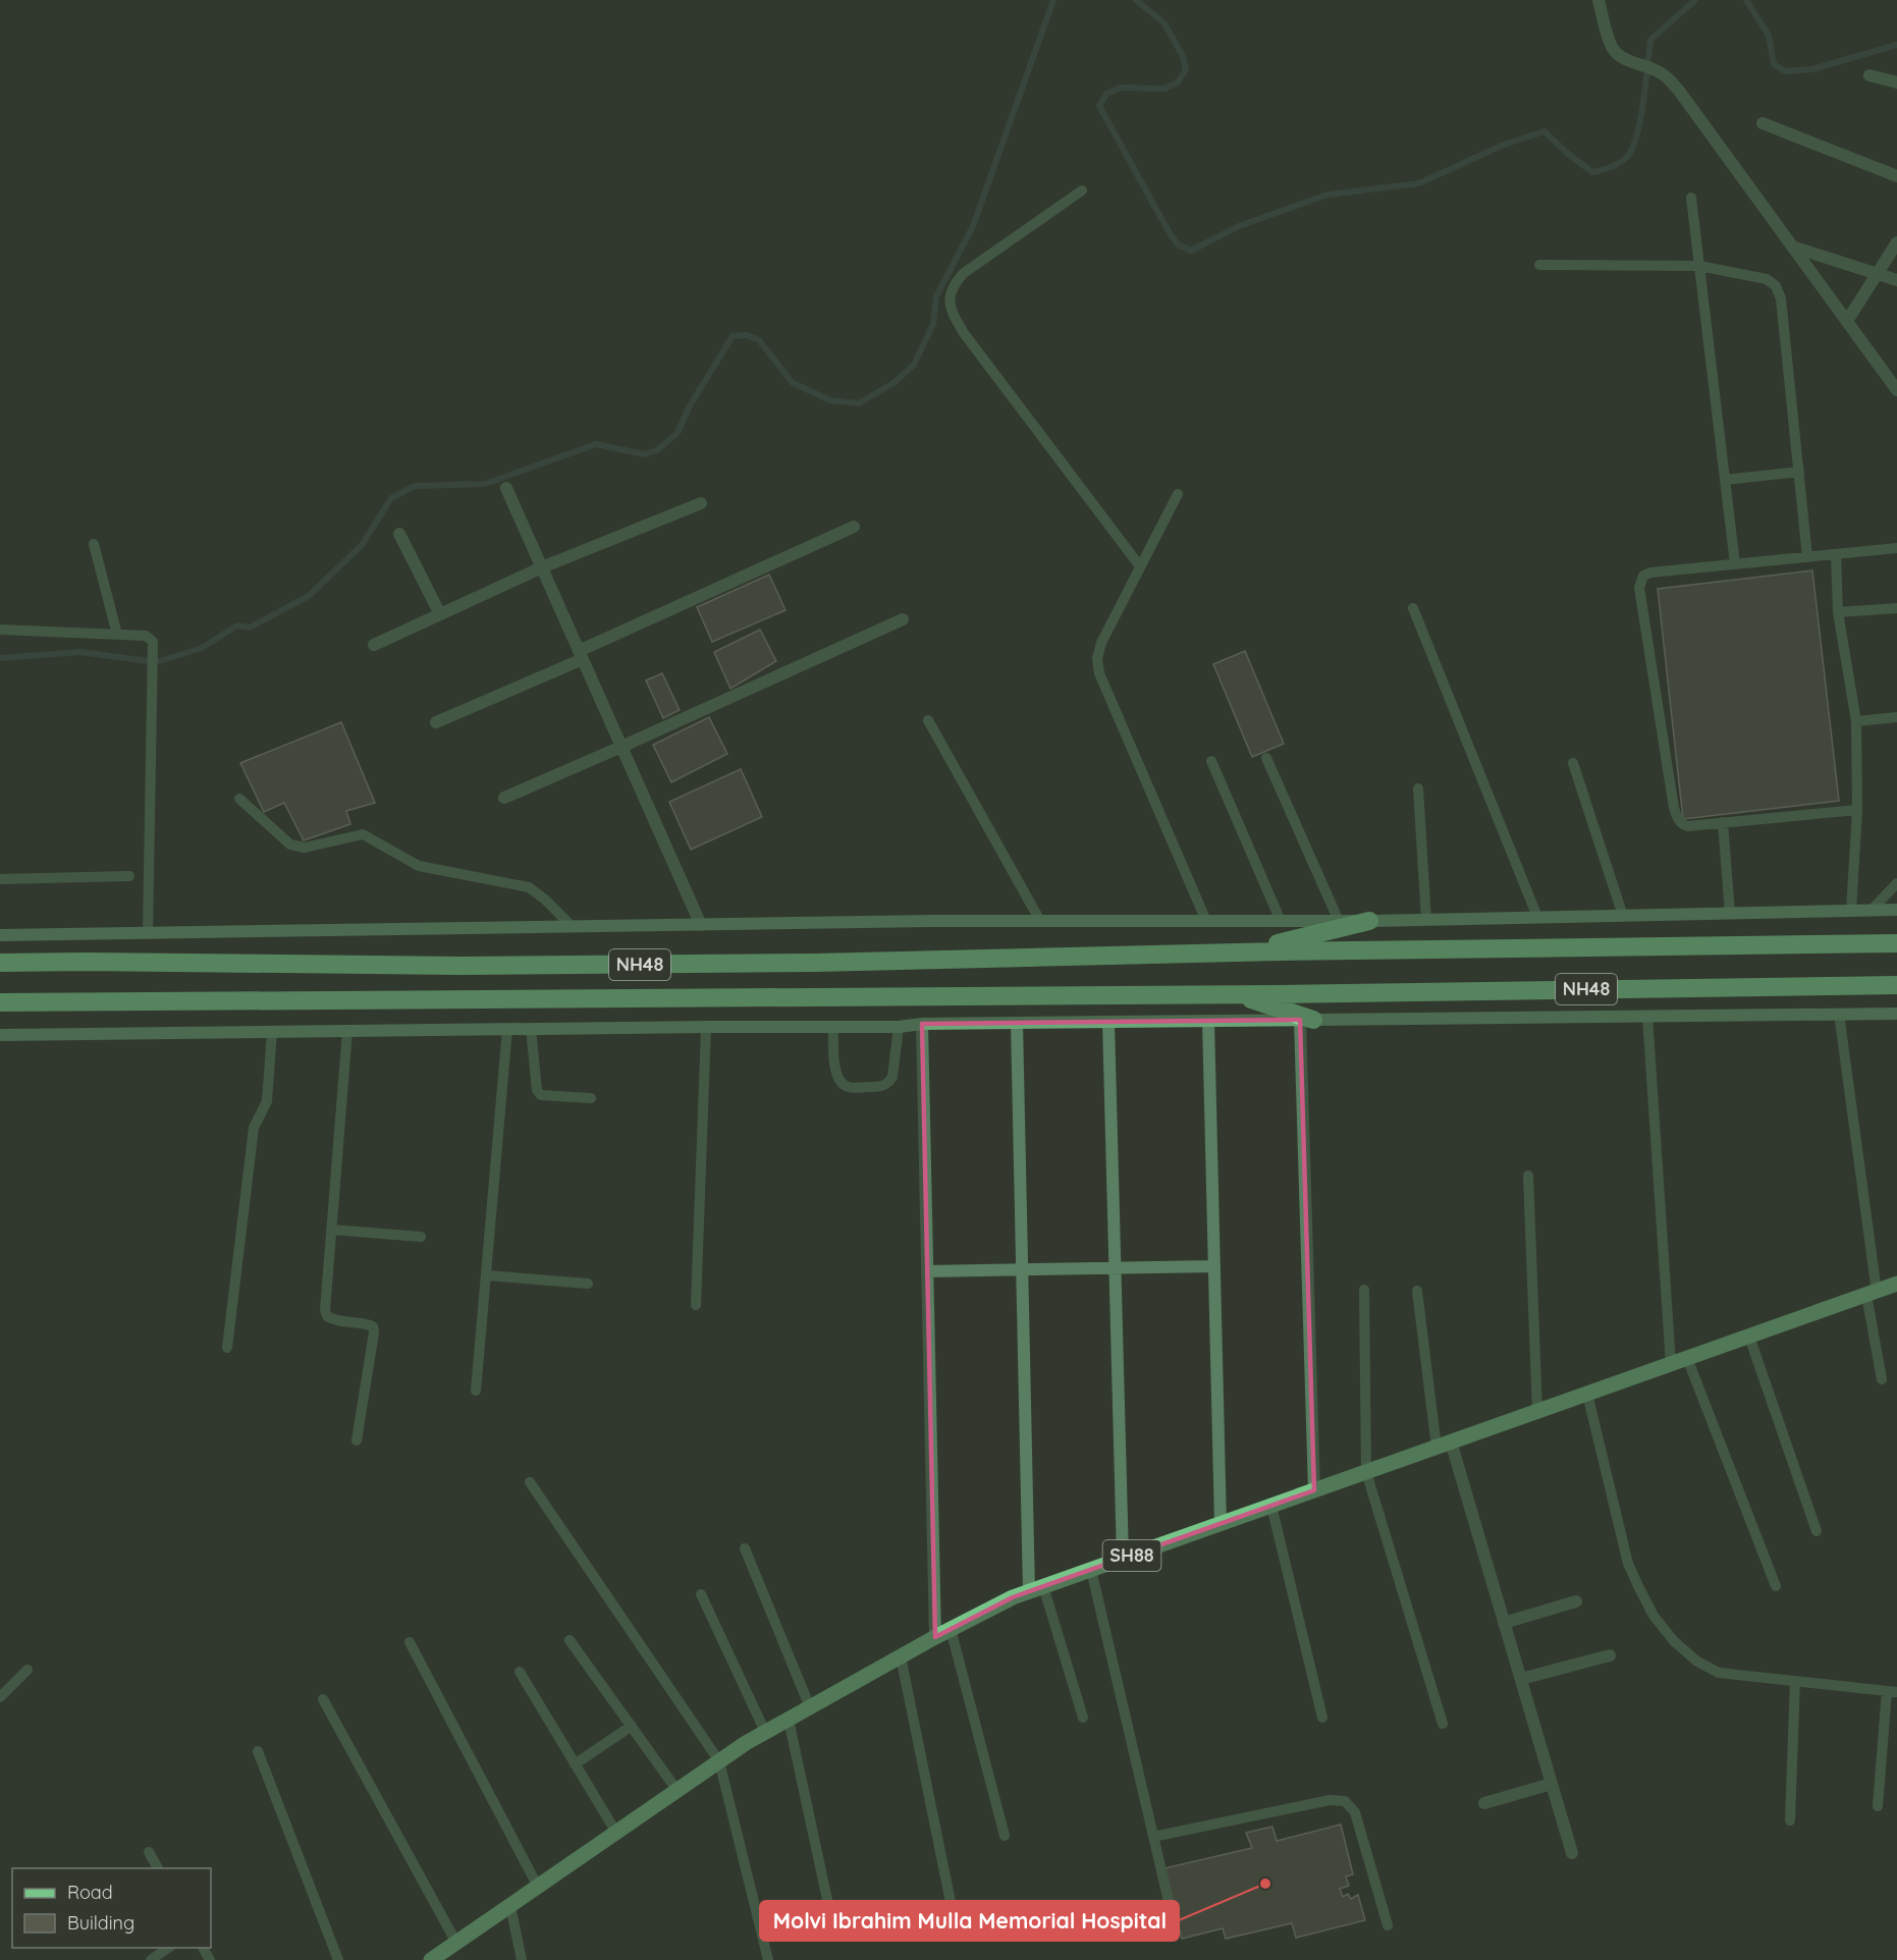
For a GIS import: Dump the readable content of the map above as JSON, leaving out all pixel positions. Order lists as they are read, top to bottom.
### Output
{
  "streets": {
    "highway": ["NH48"],
    "main road": ["SH88"]
  },
  "places": ["Molvi Ibrahim Mulla Memorial Hospital"],
  "legend": ["Road", "Building"]
}
